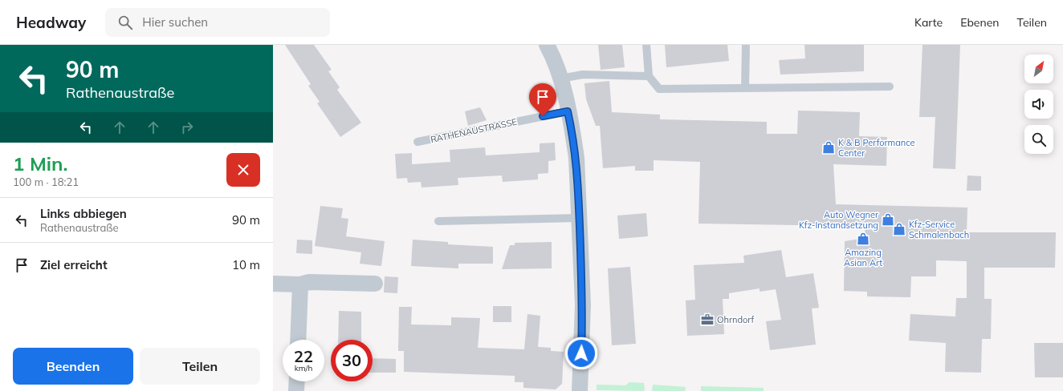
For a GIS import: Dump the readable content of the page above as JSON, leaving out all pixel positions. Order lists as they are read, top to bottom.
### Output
{
  "streets": {
    "lane": ["RATHENAUSTRASSE"]
  },
  "places": {
    "shop": [
      "K & B Performance Center",
      "Auto Wegner Kfz-Instandsetzung",
      "Kfz-Service Schmalenbach",
      "Amazing Asian Art"
    ],
    "office": ["Ohrndorf"]
  },
  "north": "top right",
  "page": {
    "header": "Headway",
    "search": "Hier suchen",
    "nav": ["Karte", "Ebenen", "Teilen"],
    "turn": ["90 m", "Rathenaustraße"],
    "heading": ["1 Min.", "100 m · 18:21"],
    "list": [
      {
        "name": "Links abbiegen",
        "note": "Rathenaustraße",
        "value": "90 m"
      },
      {
        "name": "Ziel erreicht",
        "value": "10 m"
      }
    ],
    "speed": "22 km/h",
    "limit": "30",
    "buttons": ["Beenden", "Teilen"]
  }
}
